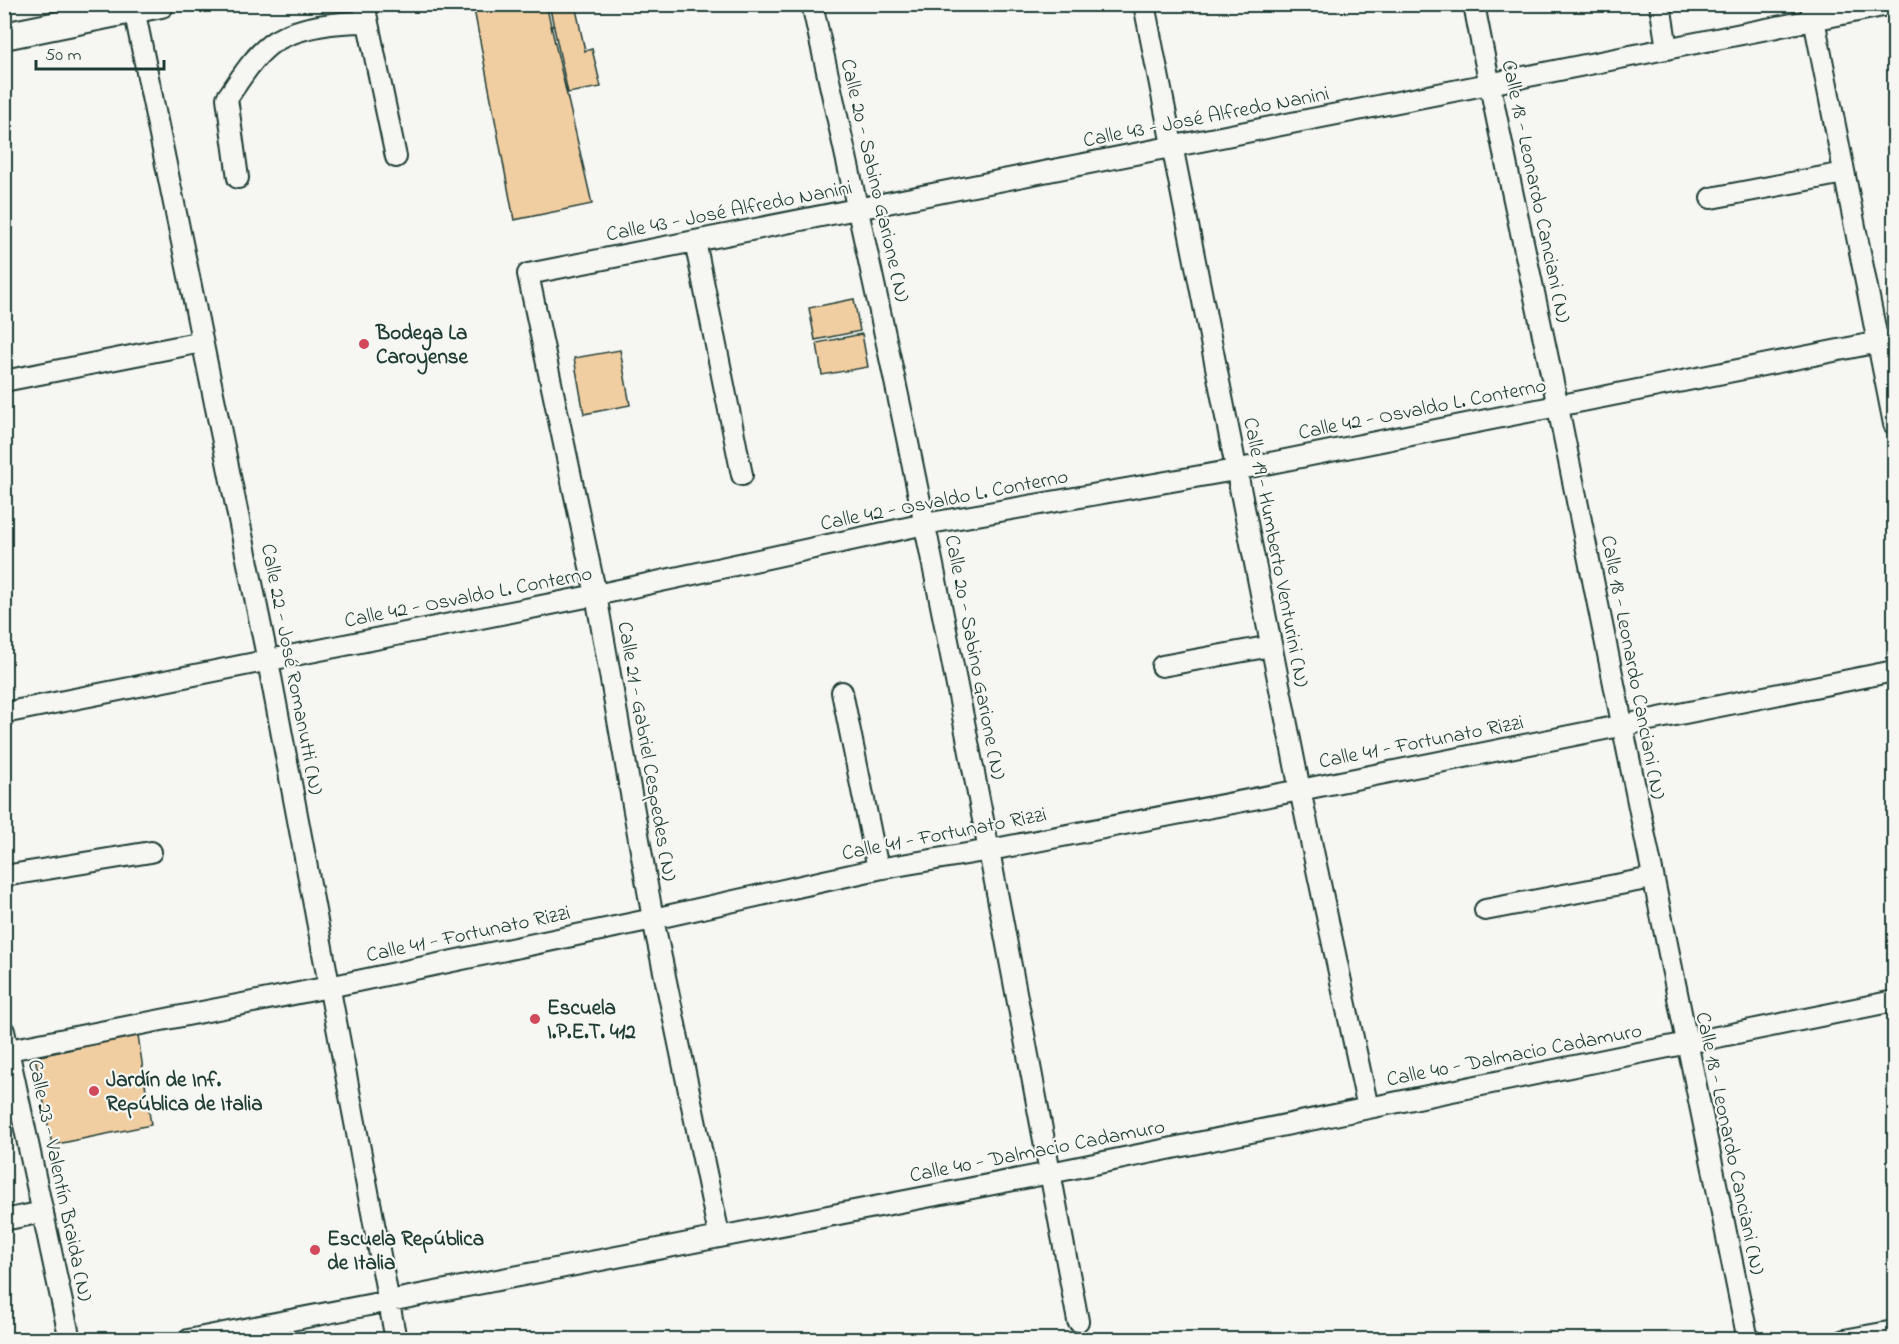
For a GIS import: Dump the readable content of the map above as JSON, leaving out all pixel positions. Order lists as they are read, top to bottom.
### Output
{
  "streets": {
    "street": [
      "Calle 43 - José Alfredo Nanini",
      "Calle 20 - Sabino Garione (N)",
      "Calle 18 - Leonardo Canciani (N)",
      "Calle 42 - Osvaldo L. Conterno",
      "Calle 19 - Humberto Venturini (N)",
      "Calle 22 - José Romanutti (N)",
      "Calle 41 - Fortunato Rizzi",
      "Calle 21 - Gabriel Cespedes (N)",
      "Calle 40 - Dalmacio Cadamuro",
      "Calle 23 - Valentín Braida (N)"
    ]
  },
  "crossings": [
    ["Calle 43 - José Alfredo Nanini", "Calle 20 - Sabino Garione (N)"],
    ["Calle 43 - José Alfredo Nanini", "Calle 18 - Leonardo Canciani (N)"],
    ["Calle 43 - José Alfredo Nanini", "Calle 19 - Humberto Venturini (N)"],
    ["Calle 43 - José Alfredo Nanini", "Calle 21 - Gabriel Cespedes (N)"],
    ["Calle 20 - Sabino Garione (N)", "Calle 42 - Osvaldo L. Conterno"],
    ["Calle 20 - Sabino Garione (N)", "Calle 41 - Fortunato Rizzi"],
    ["Calle 20 - Sabino Garione (N)", "Calle 40 - Dalmacio Cadamuro"],
    ["Calle 18 - Leonardo Canciani (N)", "Calle 42 - Osvaldo L. Conterno"],
    ["Calle 18 - Leonardo Canciani (N)", "Calle 41 - Fortunato Rizzi"],
    ["Calle 18 - Leonardo Canciani (N)", "Calle 40 - Dalmacio Cadamuro"],
    ["Calle 42 - Osvaldo L. Conterno", "Calle 19 - Humberto Venturini (N)"],
    ["Calle 42 - Osvaldo L. Conterno", "Calle 22 - José Romanutti (N)"],
    ["Calle 42 - Osvaldo L. Conterno", "Calle 21 - Gabriel Cespedes (N)"],
    ["Calle 19 - Humberto Venturini (N)", "Calle 41 - Fortunato Rizzi"],
    ["Calle 19 - Humberto Venturini (N)", "Calle 40 - Dalmacio Cadamuro"],
    ["Calle 22 - José Romanutti (N)", "Calle 41 - Fortunato Rizzi"],
    ["Calle 22 - José Romanutti (N)", "Calle 40 - Dalmacio Cadamuro"],
    ["Calle 41 - Fortunato Rizzi", "Calle 21 - Gabriel Cespedes (N)"],
    ["Calle 41 - Fortunato Rizzi", "Calle 23 - Valentín Braida (N)"],
    ["Calle 21 - Gabriel Cespedes (N)", "Calle 40 - Dalmacio Cadamuro"]
  ],
  "places": [
    "Bodega La Caroyense",
    "Escuela I.P.E.T. 412",
    "Jardín de Inf. República de Italia",
    "Escuela República de Italia"
  ],
  "scale_bar": "50 m"
}
